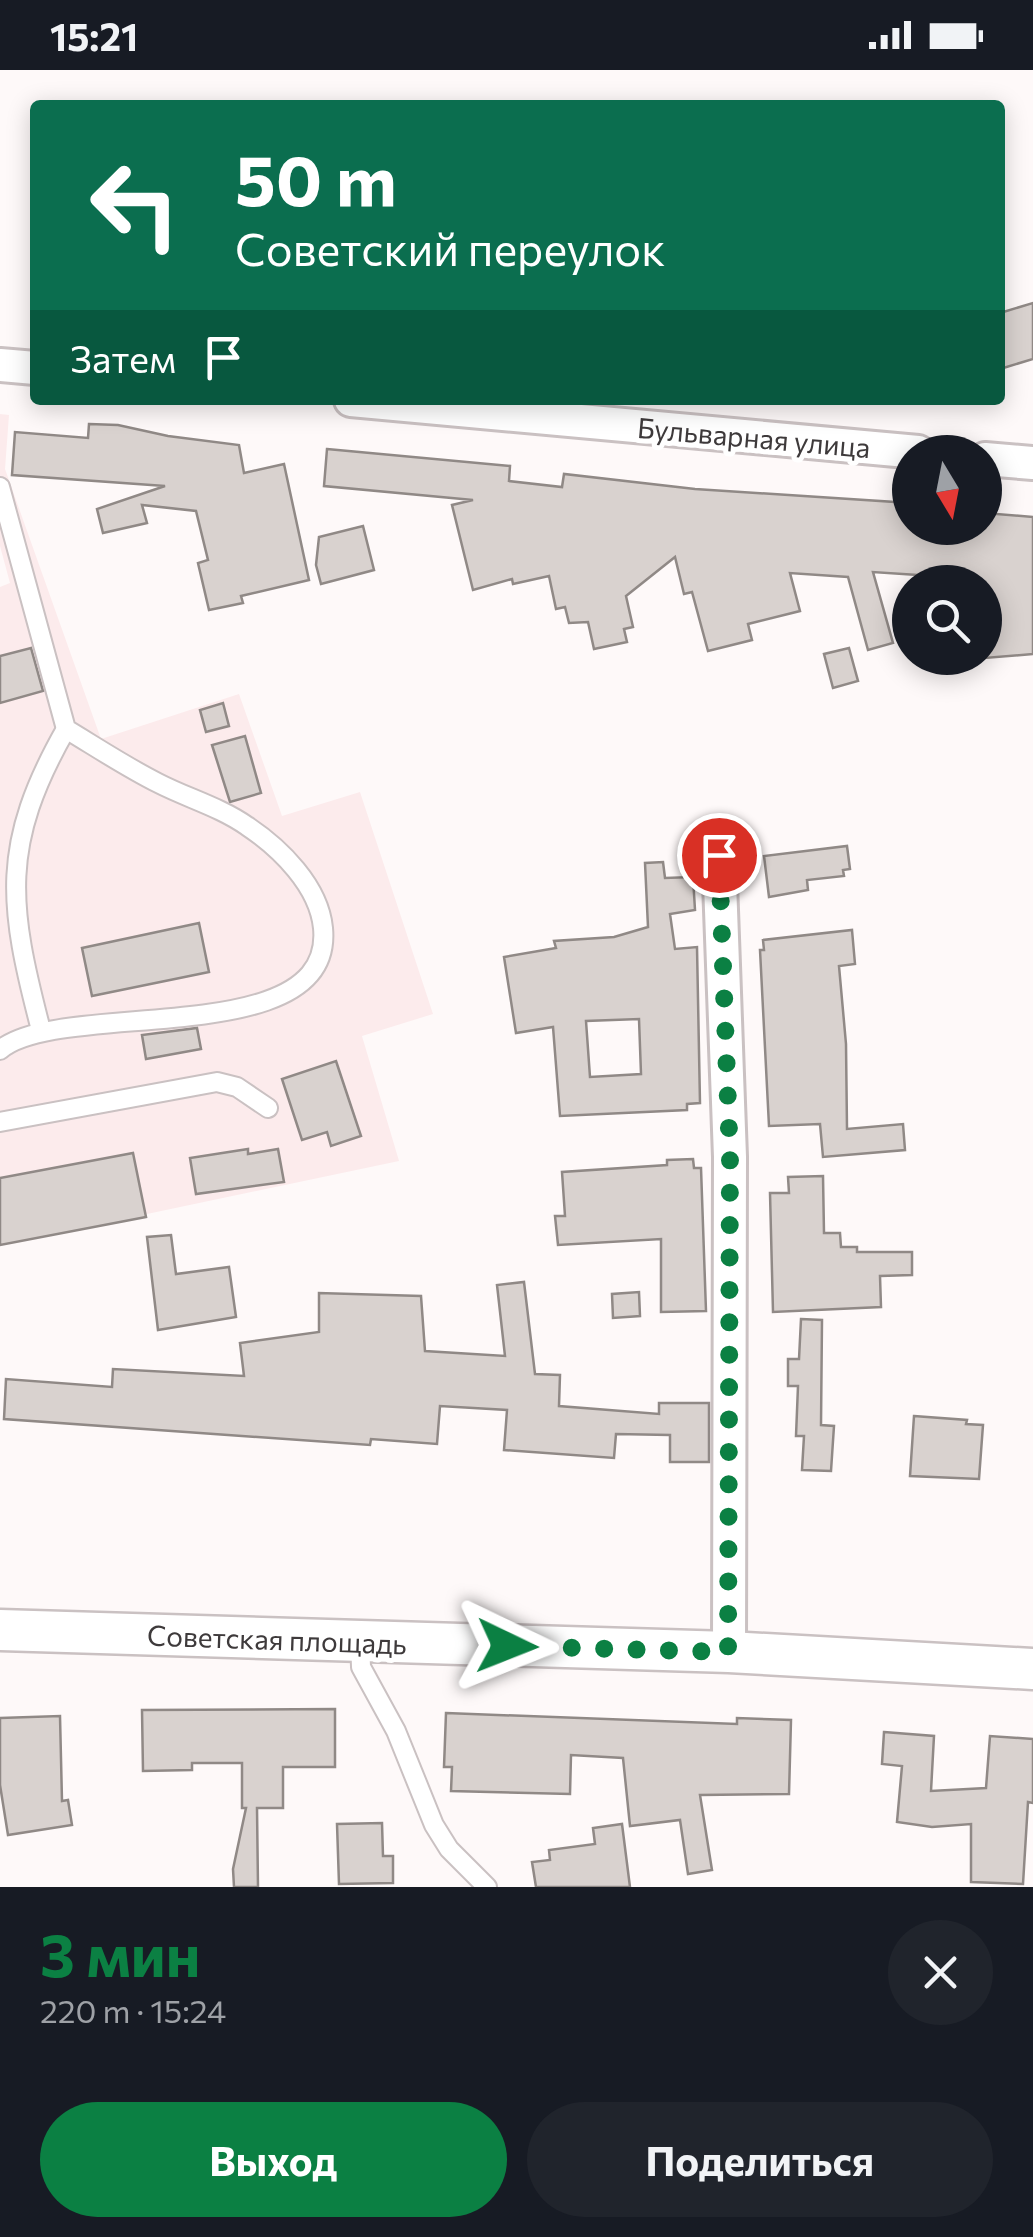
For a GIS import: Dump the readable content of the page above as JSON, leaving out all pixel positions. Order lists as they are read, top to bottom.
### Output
{
  "streets": {
    "street": ["Бульварная улица", "Советская площадь"]
  },
  "north": "bottom",
  "page": {
    "status": "15:21",
    "turn": ["50 m", "Советский переулок"],
    "then": "Затем",
    "heading": ["3 мин", "220 m · 15:24"],
    "buttons": ["Выход", "Поделиться"]
  }
}
